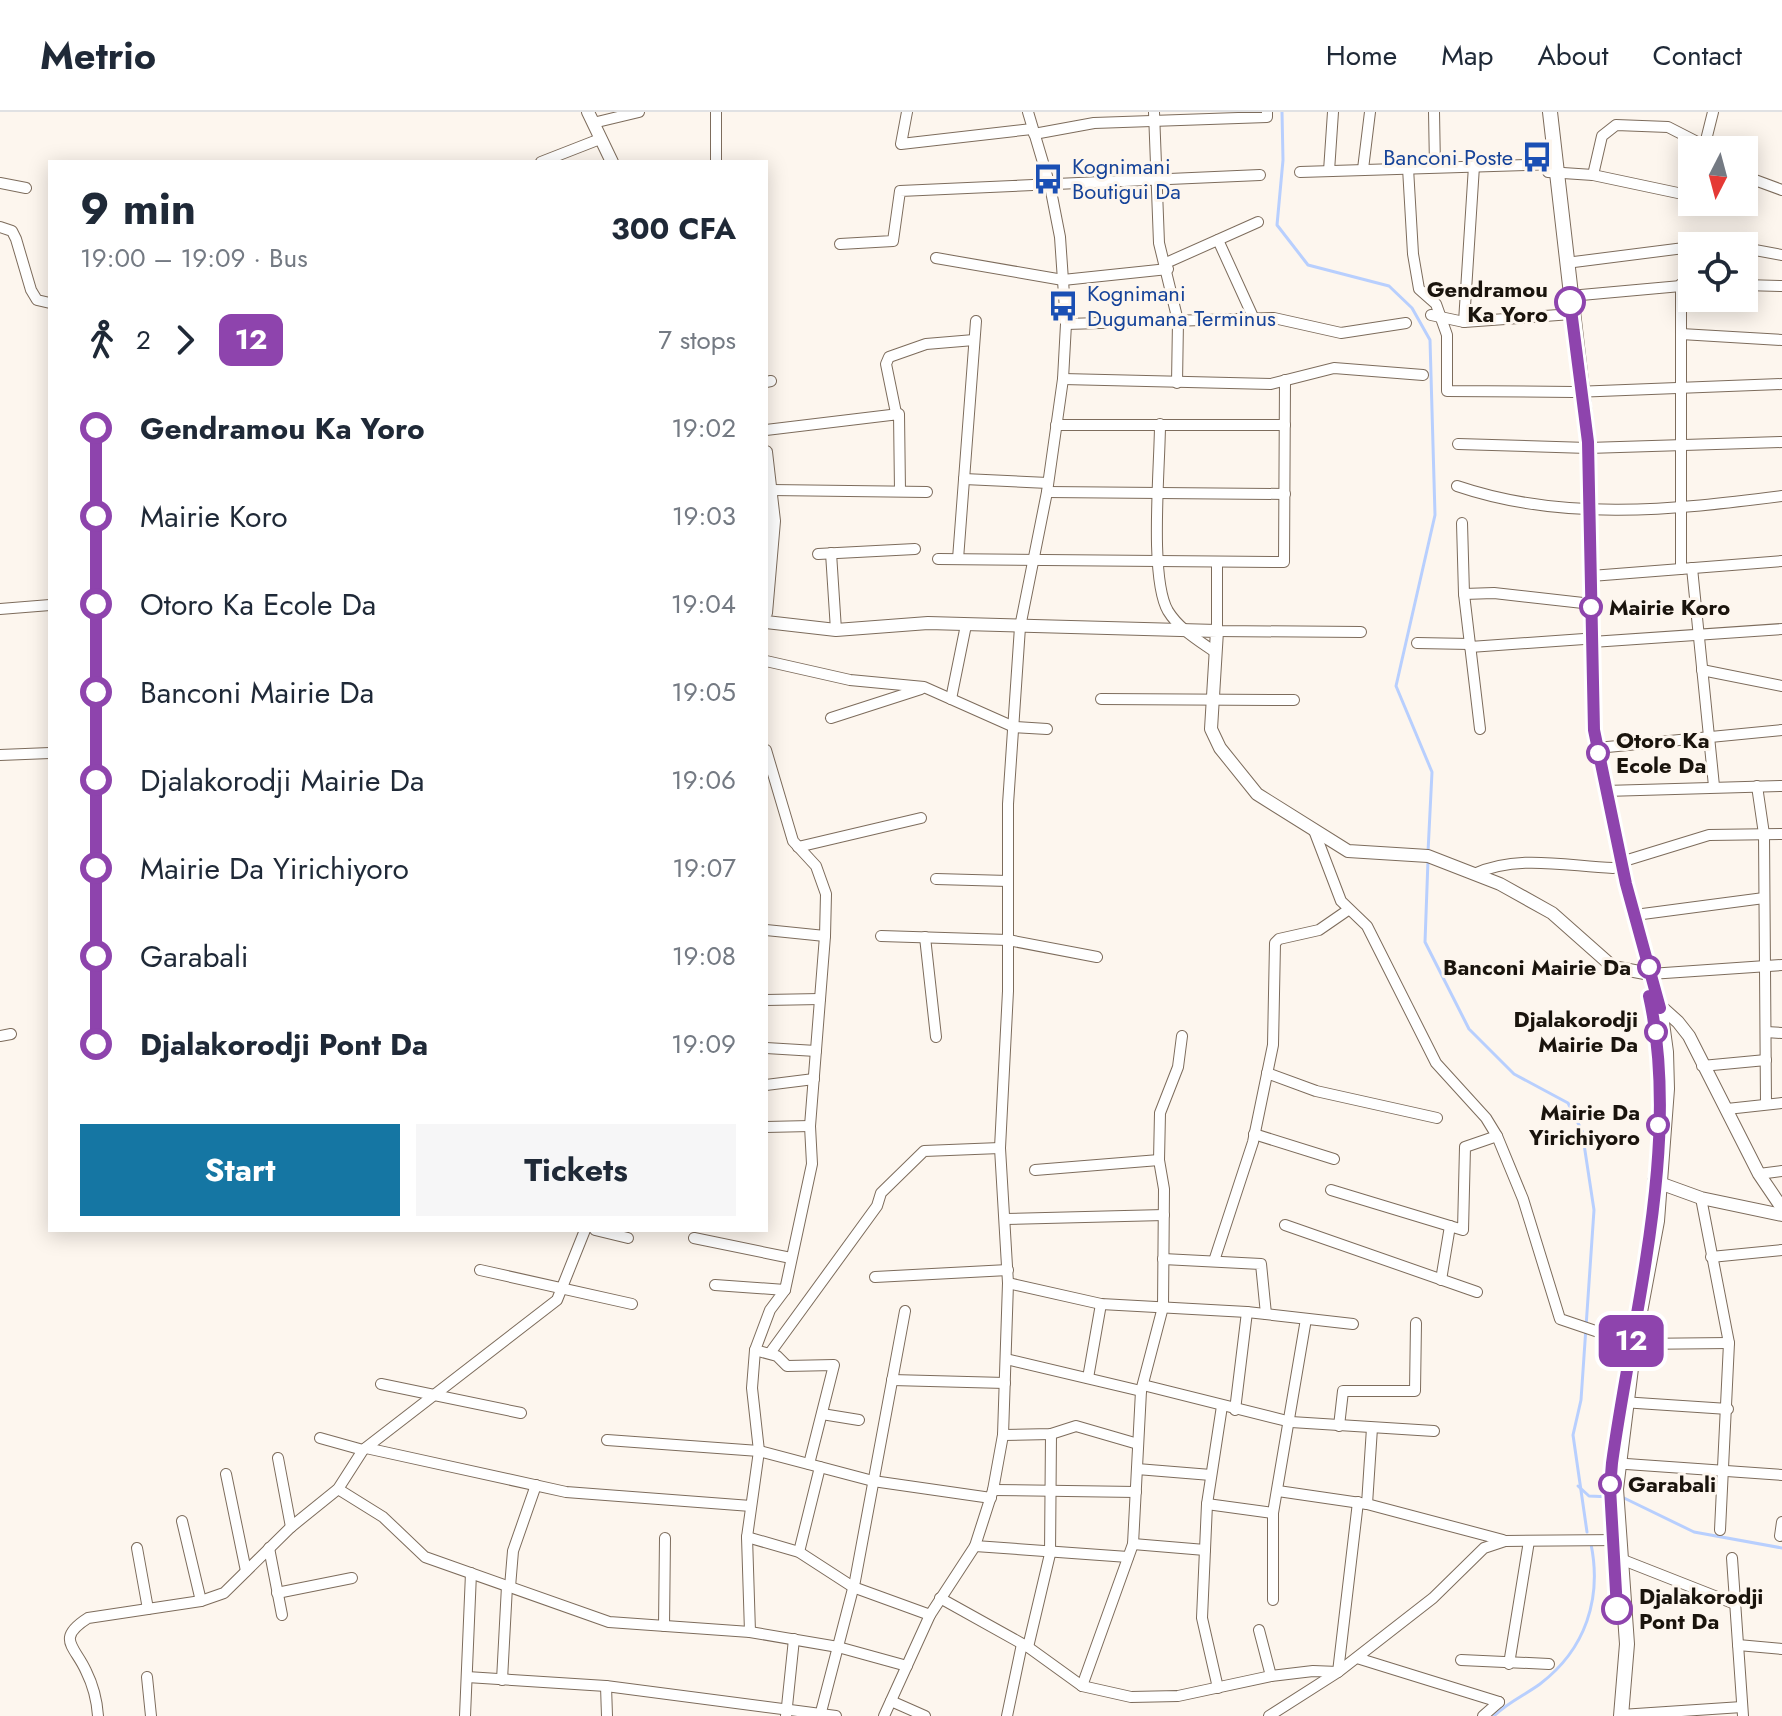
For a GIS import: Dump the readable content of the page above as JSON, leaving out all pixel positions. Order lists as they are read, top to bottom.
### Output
{
  "places": {
    "bus stop": ["Banconi Poste", "Kognimani Boutigui Da", "Kognimani Dugumana Terminus"],
    "other": [
      "Gendramou Ka Yoro",
      "Mairie Koro",
      "Otoro Ka Ecole Da",
      "Banconi Mairie Da",
      "Djalakorodji Mairie Da",
      "Mairie Da Yirichiyoro",
      "Garabali",
      "Djalakorodji Pont Da"
    ]
  },
  "lines": ["bus line 12"],
  "north": "bottom",
  "page": {
    "header": "Metrio",
    "nav": [
      "Home",
      "Map",
      "About",
      "Contact"
    ],
    "on_map": "12",
    "heading": ["9 min", "19:00 – 19:09 · Bus", "300 CFA"],
    "legs": ["2", "12", "7 stops"],
    "list": [
      {
        "name": "Gendramou Ka Yoro",
        "value": "19:02"
      },
      {
        "name": "Mairie Koro",
        "value": "19:03"
      },
      {
        "name": "Otoro Ka Ecole Da",
        "value": "19:04"
      },
      {
        "name": "Banconi Mairie Da",
        "value": "19:05"
      },
      {
        "name": "Djalakorodji Mairie Da",
        "value": "19:06"
      },
      {
        "name": "Mairie Da Yirichiyoro",
        "value": "19:07"
      },
      {
        "name": "Garabali",
        "value": "19:08"
      },
      {
        "name": "Djalakorodji Pont Da",
        "value": "19:09"
      }
    ],
    "buttons": ["Start", "Tickets"]
  }
}
